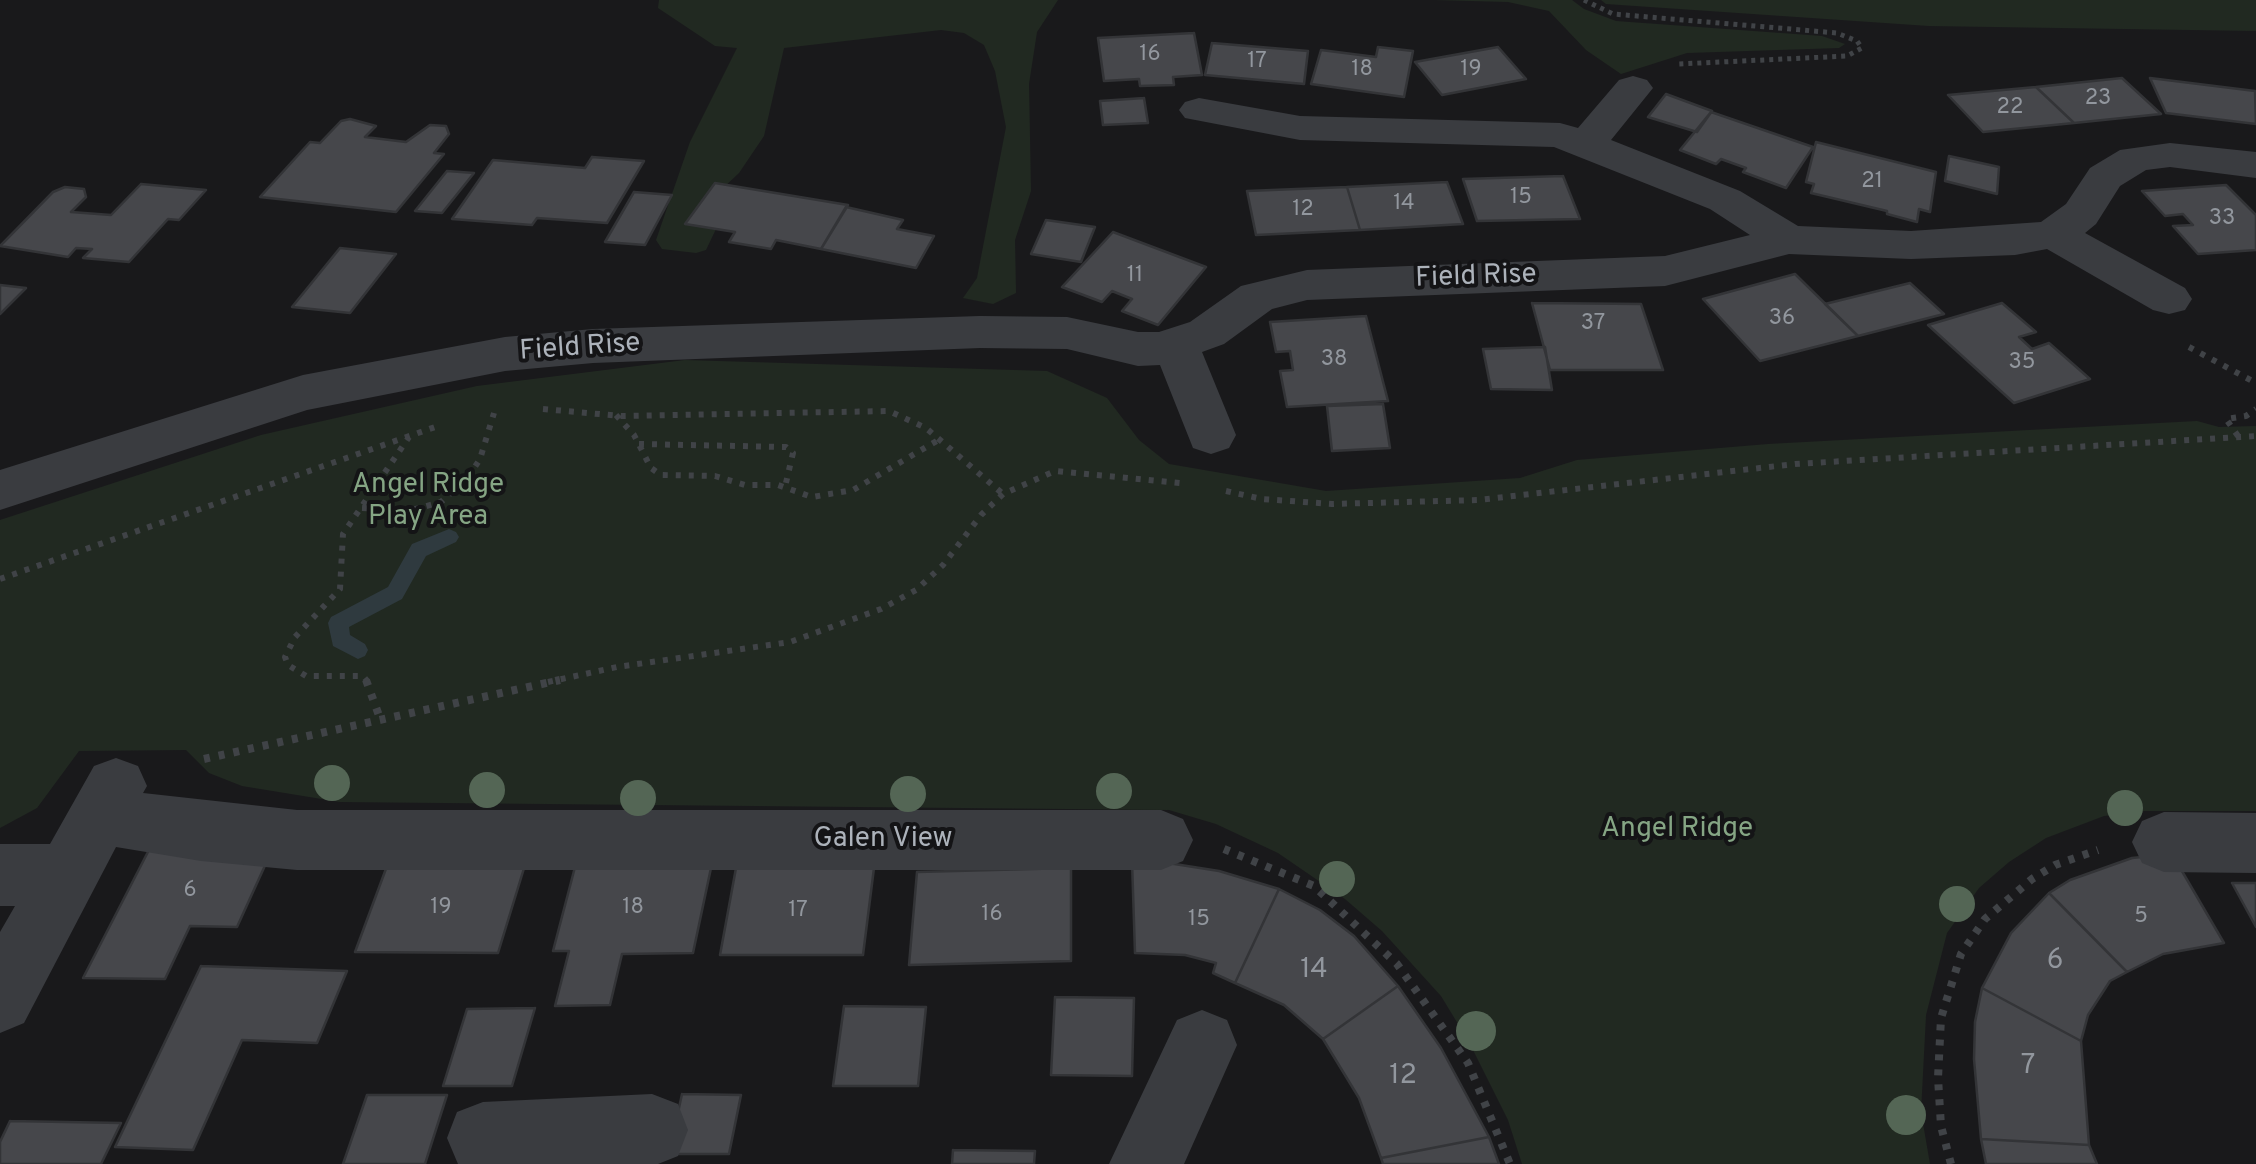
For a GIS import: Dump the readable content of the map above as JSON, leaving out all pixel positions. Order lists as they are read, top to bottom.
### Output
{
  "streets": {
    "street": ["Field Rise", "Galen View"]
  },
  "parks": ["Angel Ridge Play Area", "Angel Ridge"],
  "house_numbers": [
    "16",
    "17",
    "18",
    "19",
    "23",
    "22",
    "21",
    "15",
    "14",
    "12",
    "33",
    "11",
    "36",
    "37",
    "38",
    "35",
    "6",
    "19",
    "18",
    "17",
    "16",
    "5",
    "15",
    "6",
    "14",
    "7",
    "12"
  ]
}
